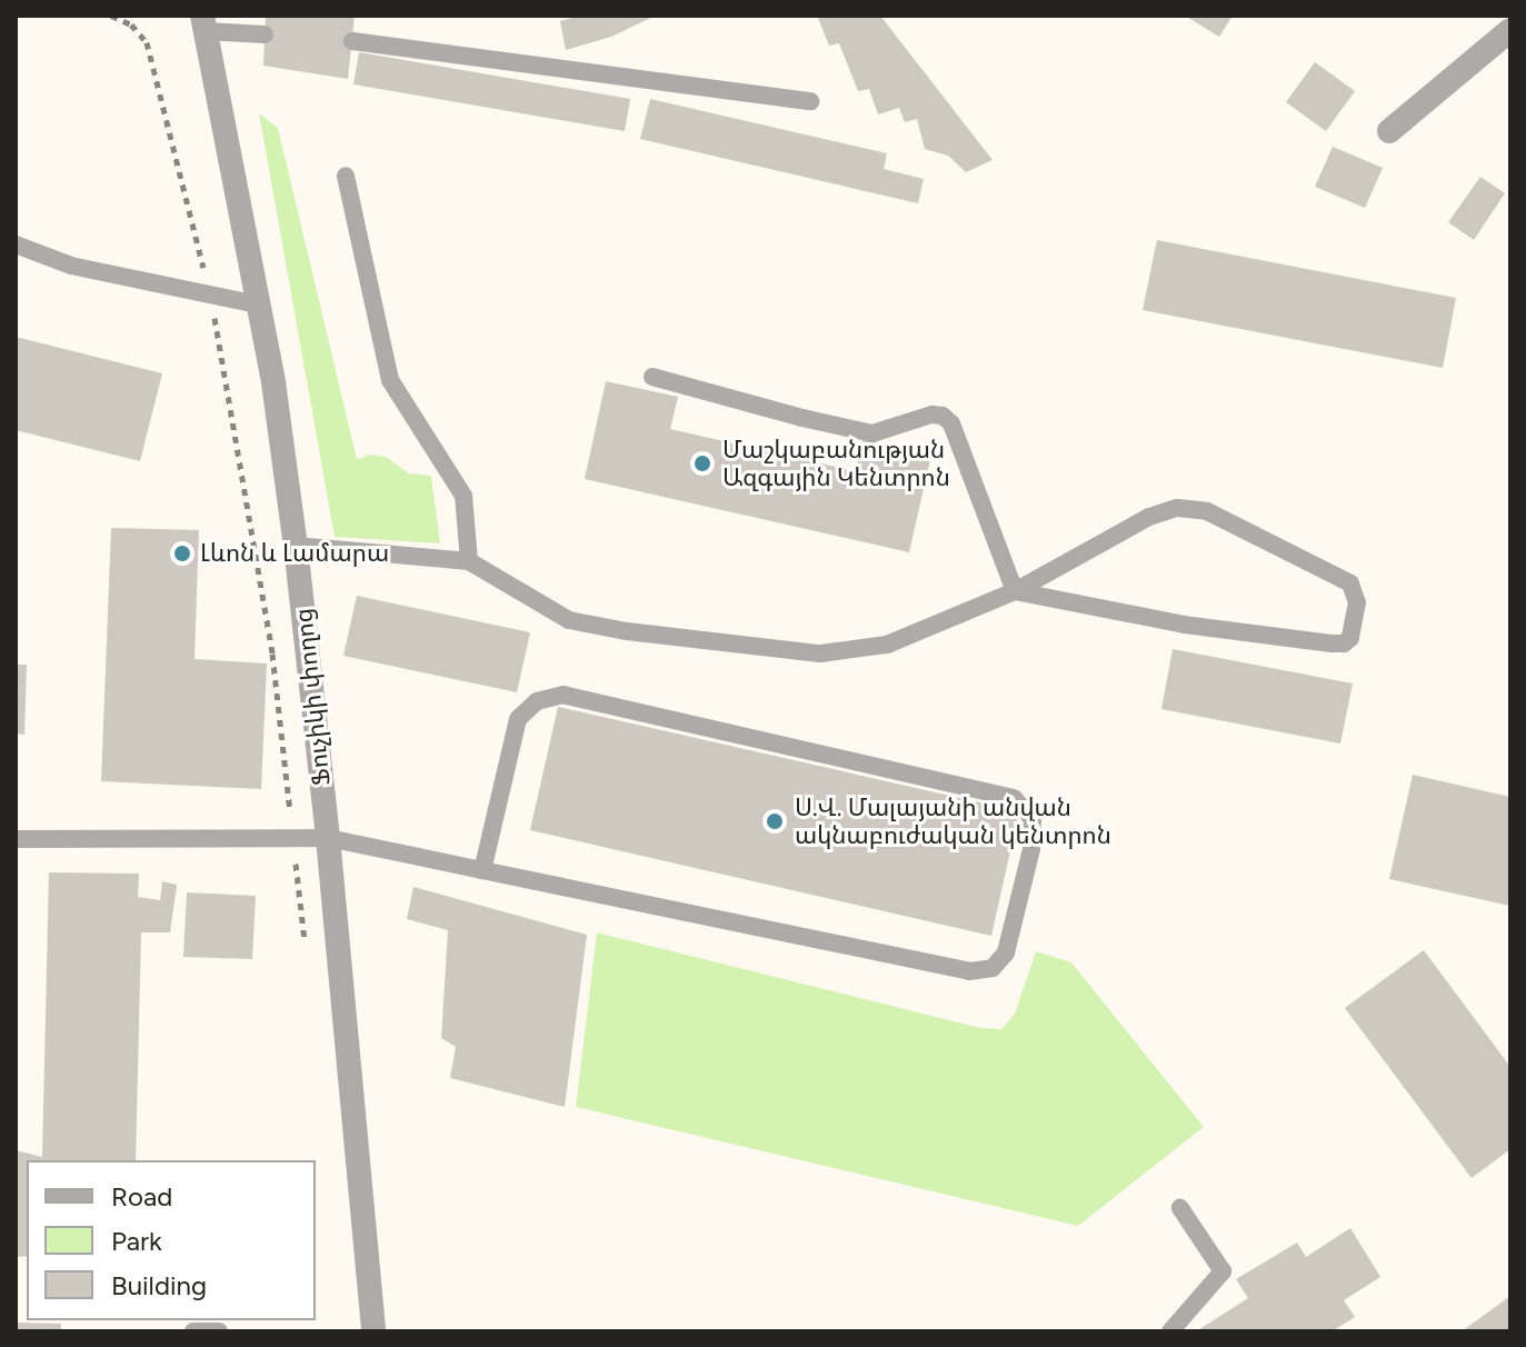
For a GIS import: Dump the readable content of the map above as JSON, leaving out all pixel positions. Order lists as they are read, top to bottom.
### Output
{
  "streets": {
    "street": ["Ֆուչիկի փողոց"]
  },
  "places": ["Մաշկաբանության Ազգային Կենտրոն", "Լևոն և Լամարա", "Ս.Վ. Մալայանի անվան ակնաբուժական կենտրոն"],
  "legend": ["Road", "Park", "Building"]
}
